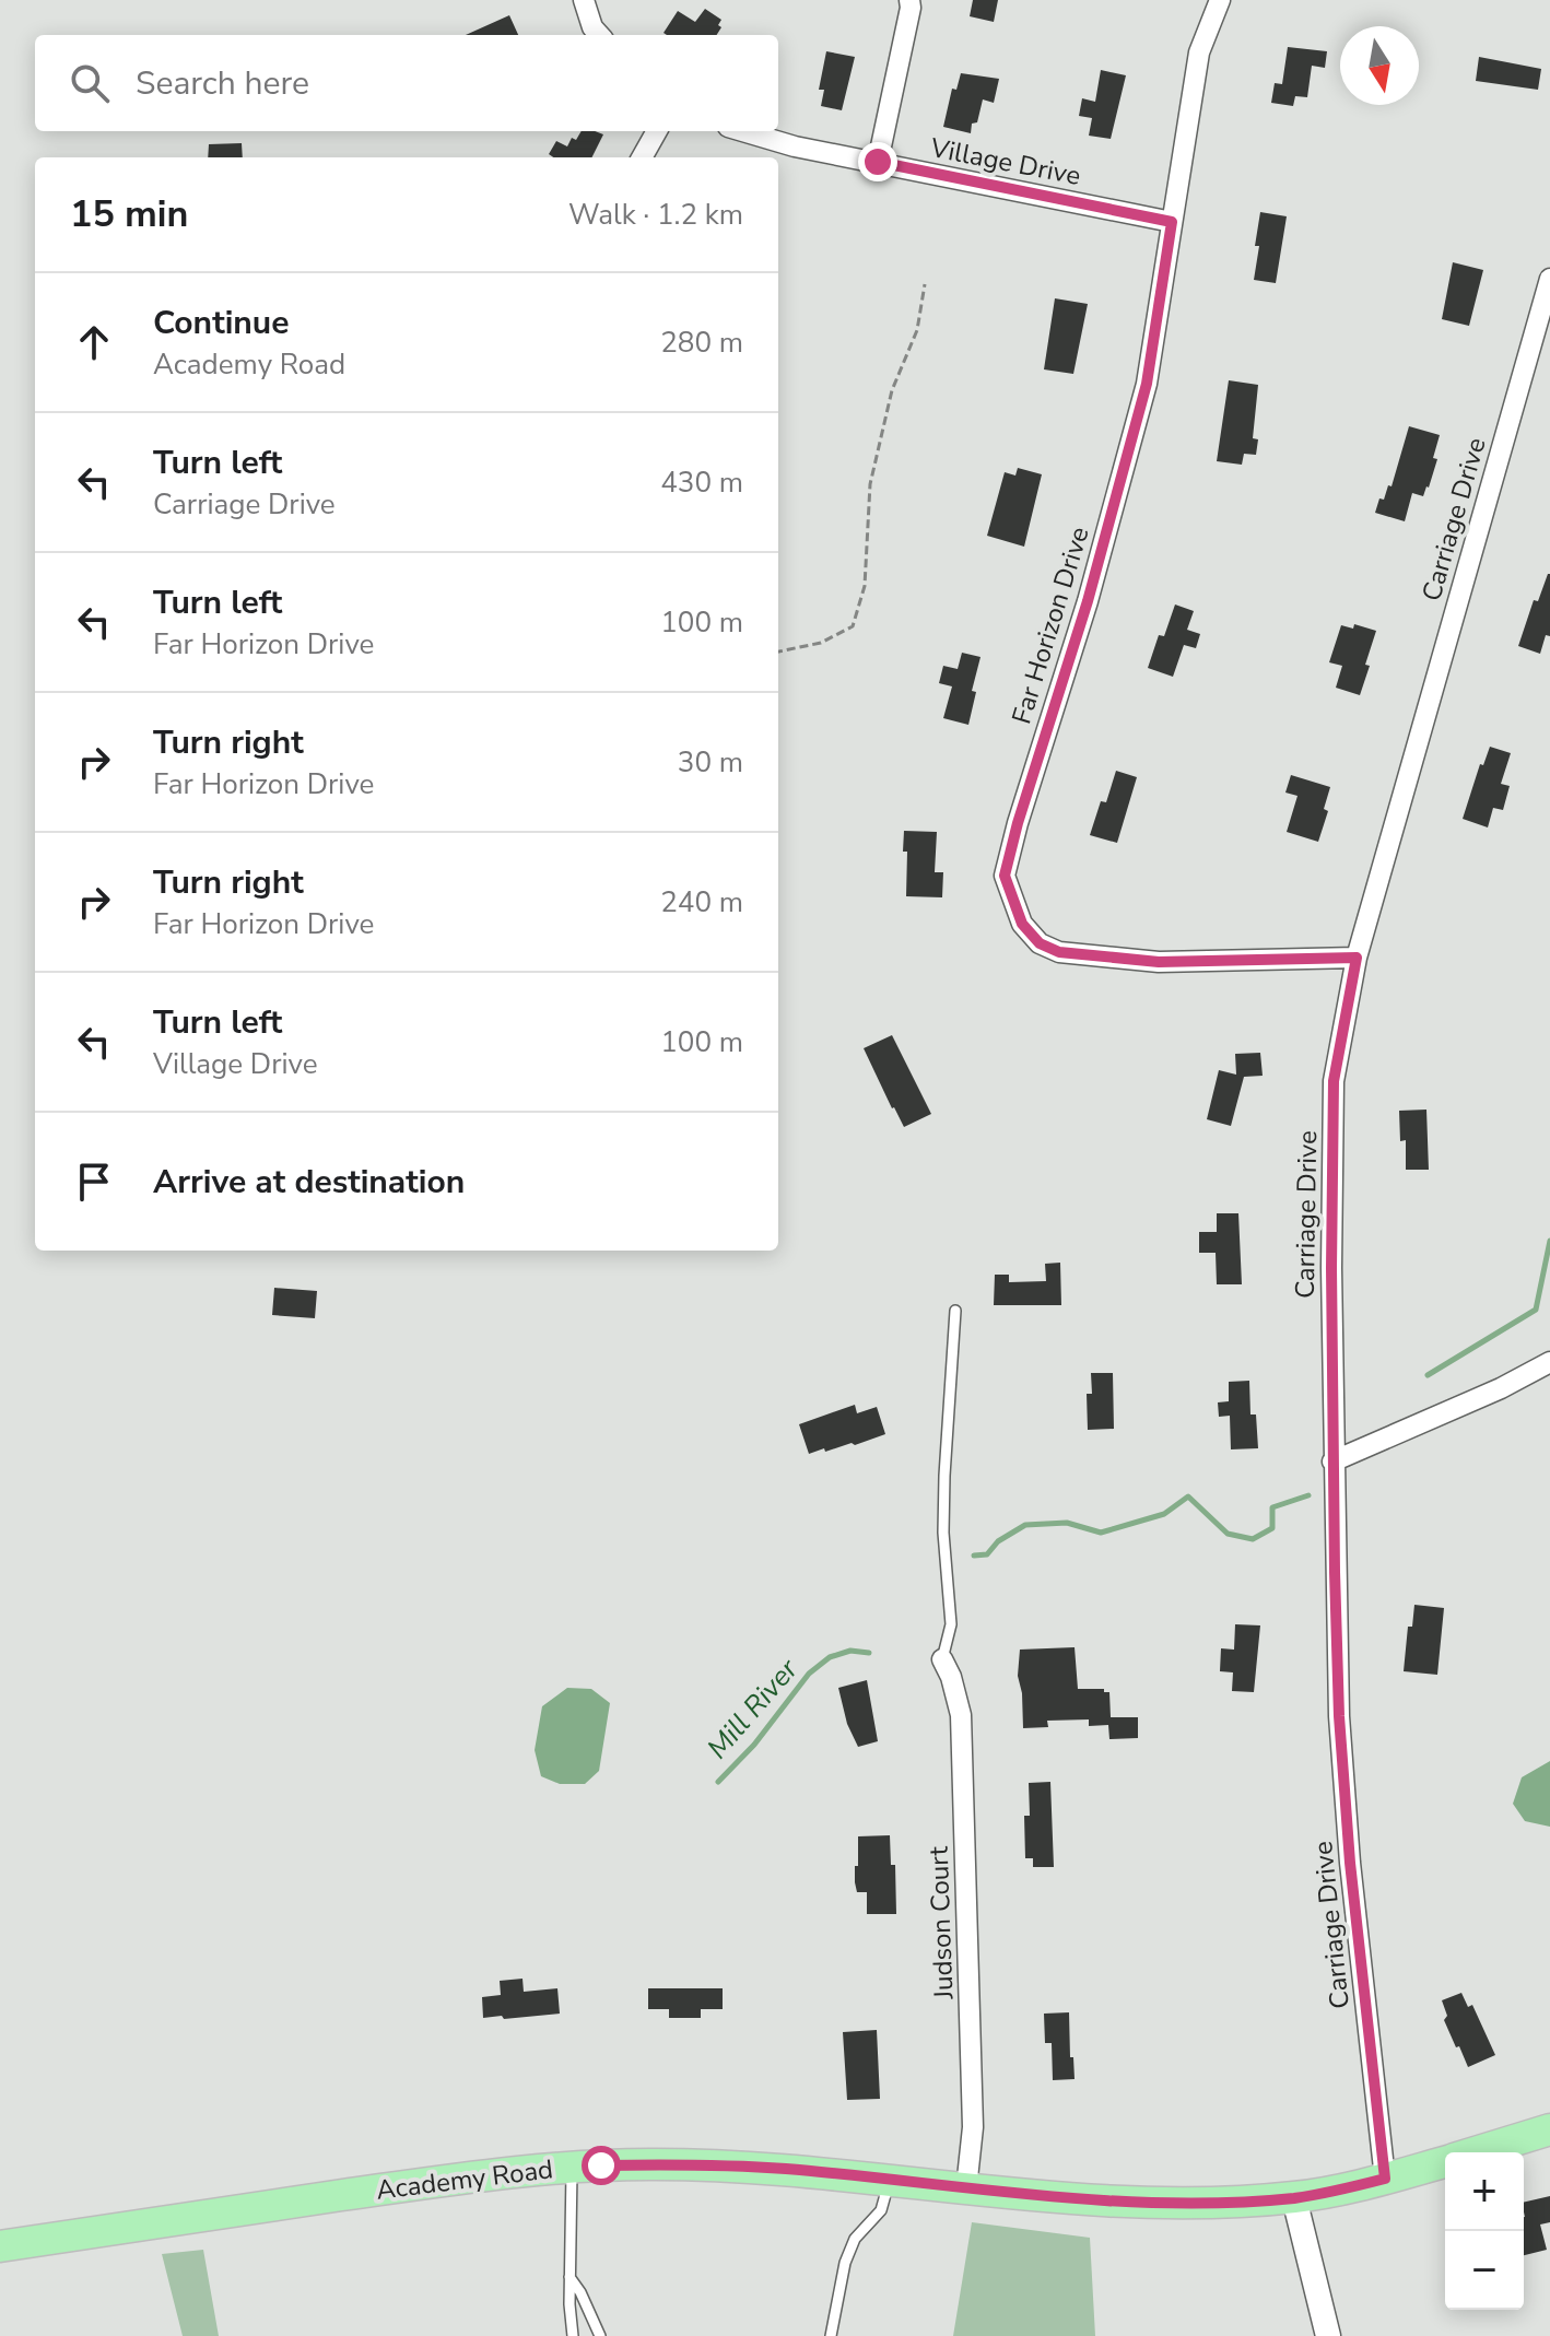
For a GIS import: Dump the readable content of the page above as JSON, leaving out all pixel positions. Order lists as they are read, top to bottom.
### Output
{
  "streets": {
    "main road": ["Academy Road"],
    "street": [
      "Village Drive",
      "Carriage Drive",
      "Far Horizon Drive",
      "Judson Court"
    ]
  },
  "crossings": [
    ["Village Drive", "Far Horizon Drive"],
    ["Carriage Drive", "Far Horizon Drive"],
    ["Carriage Drive", "Academy Road"],
    ["Judson Court", "Academy Road"]
  ],
  "water": ["Mill River"],
  "north": "bottom",
  "page": {
    "search": "Search here",
    "heading": ["15 min", "Walk · 1.2 km"],
    "list": [
      ["Continue", "Academy Road", "280 m"],
      ["Turn left", "Carriage Drive", "430 m"],
      ["Turn left", "Far Horizon Drive", "100 m"],
      ["Turn right", "Far Horizon Drive", "30 m"],
      ["Turn right", "Far Horizon Drive", "240 m"],
      ["Turn left", "Village Drive", "100 m"],
      "Arrive at destination"
    ],
    "map_buttons": ["+", "−"]
  }
}
